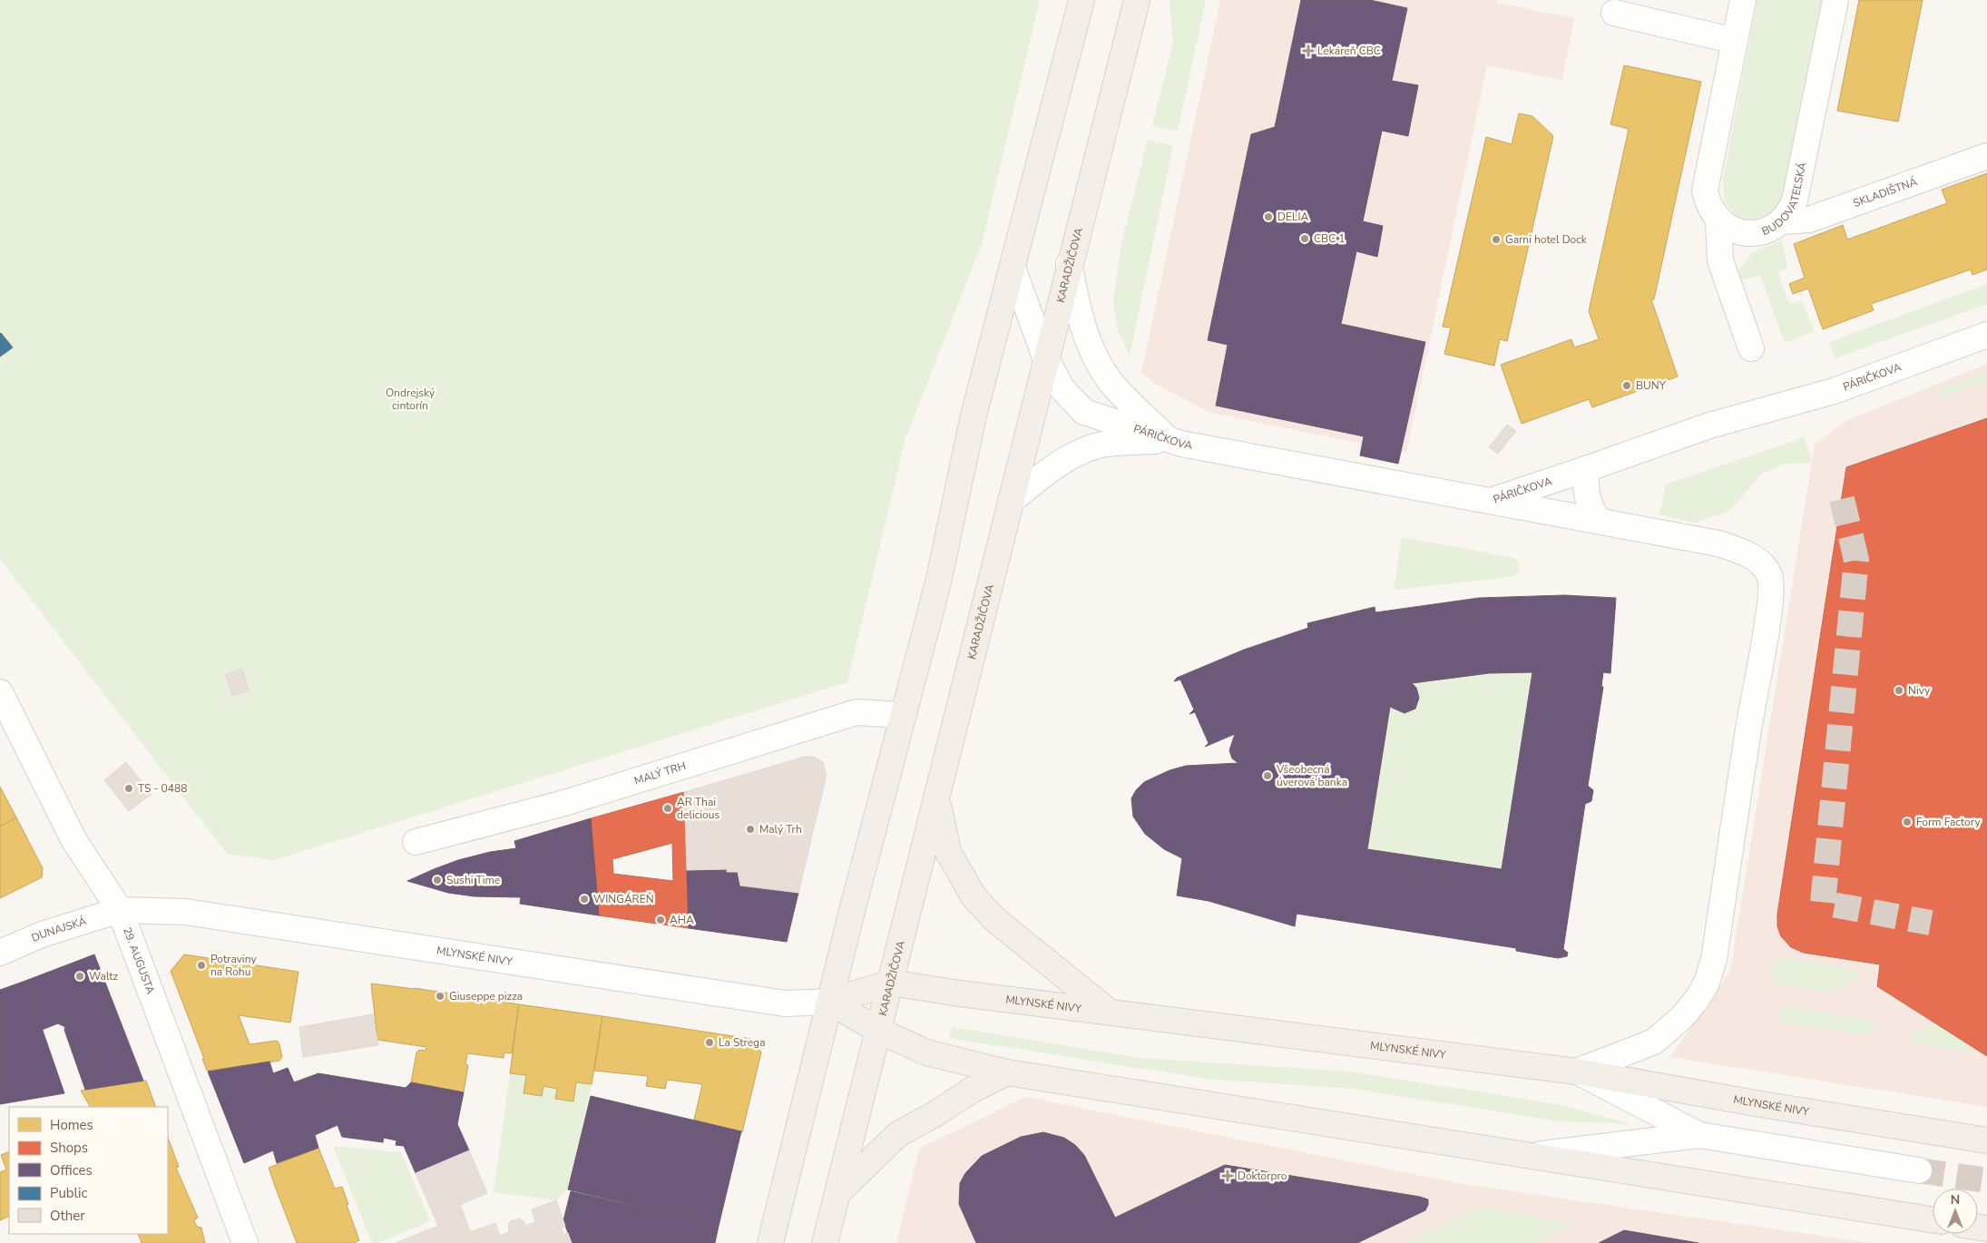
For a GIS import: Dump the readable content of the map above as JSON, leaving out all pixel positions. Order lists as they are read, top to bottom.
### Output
{
  "streets": {
    "main road": ["KARADŽIČOVA", "MLYNSKÉ NIVY"],
    "street": [
      "SKLADIŠTNÁ",
      "BUDOVATEĽSKÁ",
      "PÁRIČKOVA",
      "MALÝ TRH",
      "DUNAJSKÁ",
      "29. AUGUSTA"
    ]
  },
  "crossings": [
    ["SKLADIŠTNÁ", "BUDOVATEĽSKÁ"],
    ["KARADŽIČOVA", "PÁRIČKOVA"],
    ["KARADŽIČOVA", "MLYNSKÉ NIVY"],
    ["DUNAJSKÁ", "MLYNSKÉ NIVY"],
    ["DUNAJSKÁ", "29. AUGUSTA"],
    ["MLYNSKÉ NIVY", "29. AUGUSTA"]
  ],
  "parks": ["Ondrejský cintorín"],
  "places": {
    "health": ["Lekáreň CBC", "Doktorpro"],
    "other": [
      "DELIA",
      "CBC 1",
      "Garni hotel Dock",
      "BUNY",
      "Nivy",
      "Všeobecná úverová banka",
      "TS - 0488",
      "AR Thai delicious",
      "Form Factory",
      "Malý Trh",
      "Sushi Time",
      "WINGÁREŇ",
      "AHA",
      "Potraviny na Rohu",
      "Waltz",
      "Giuseppe pizza",
      "La Strega"
    ]
  },
  "legend": [
    "Homes",
    "Shops",
    "Offices",
    "Public",
    "Other"
  ],
  "north": "top"
}
